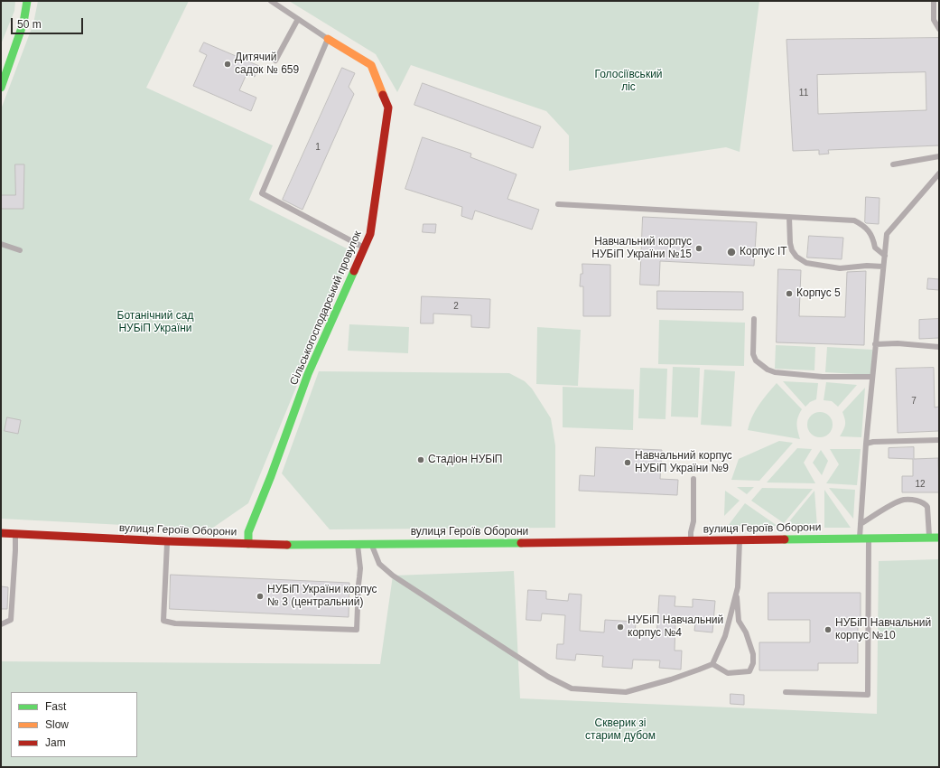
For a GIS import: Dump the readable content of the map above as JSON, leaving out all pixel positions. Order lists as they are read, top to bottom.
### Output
{
  "streets": {
    "street": ["Сільськогосподарський провулок", "вулиця Героїв Оборони"]
  },
  "crossings": [
    ["Сільськогосподарський провулок", "вулиця Героїв Оборони"]
  ],
  "parks": ["Голосіївський ліс", "Ботанічний сад НУБіП України", "Скверик зі старим дубом"],
  "places": [
    "Дитячий садок № 659",
    "Навчальний корпус НУБіП України №15",
    "Корпус ІТ",
    "Корпус 5",
    "Стадіон НУБіП",
    "Навчальний корпус НУБіП України №9",
    "НУБіП України корпус № 3 (центральний)",
    "НУБіП Навчальний корпус №4",
    "НУБіП Навчальний корпус №10"
  ],
  "house_numbers": [
    "11",
    "1",
    "2",
    "7",
    "12"
  ],
  "legend": ["Fast", "Slow", "Jam"],
  "scale_bar": "50 m"
}
